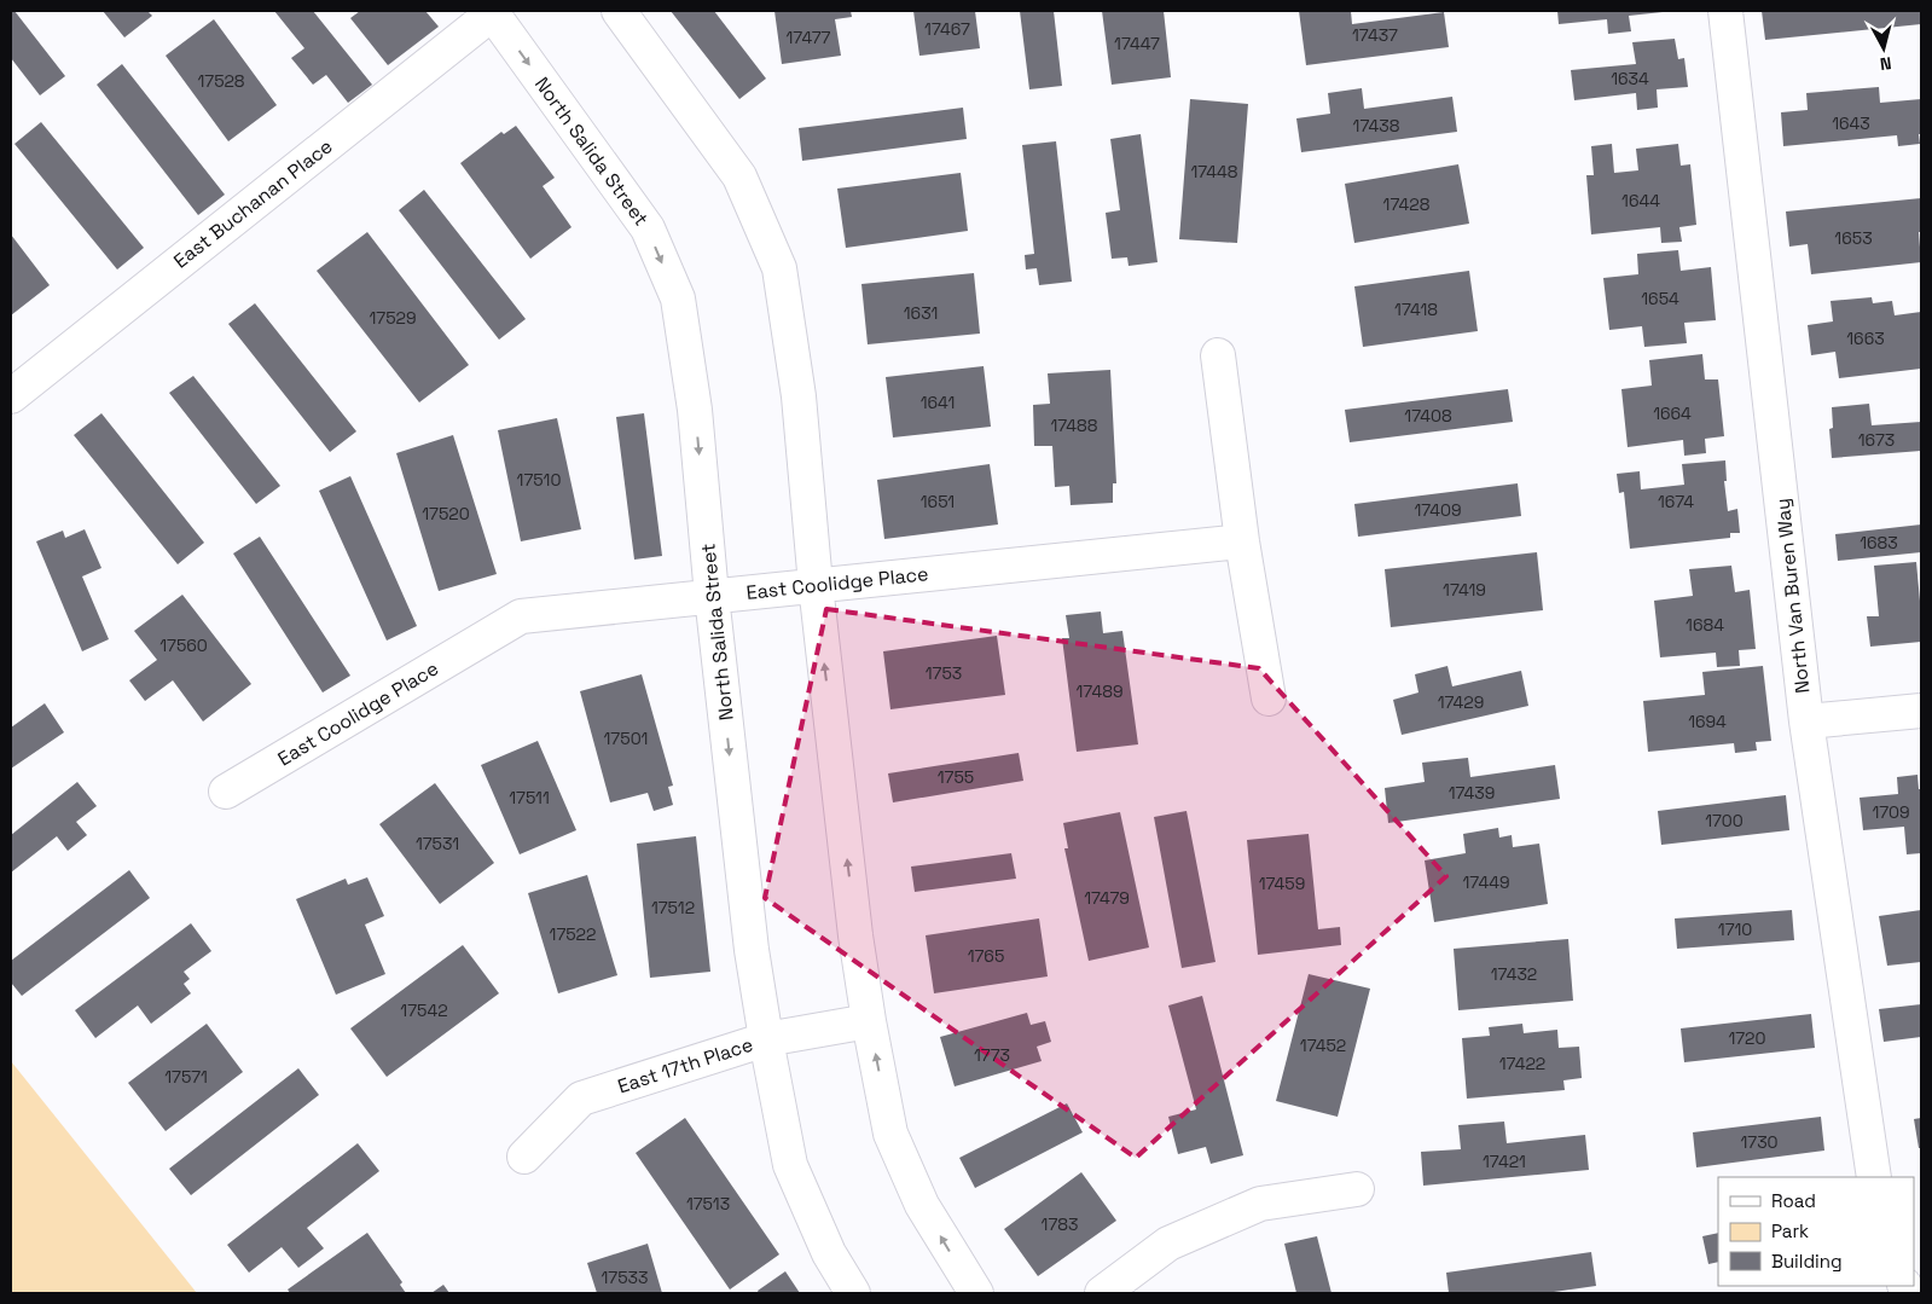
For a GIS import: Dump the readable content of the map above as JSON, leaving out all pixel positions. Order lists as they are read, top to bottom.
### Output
{
  "streets": {
    "street": [
      "North Salida Street",
      "East Buchanan Place",
      "East Coolidge Place",
      "North Van Buren Way",
      "East 17th Place"
    ]
  },
  "crossings": [
    ["North Salida Street", "East Buchanan Place"],
    ["North Salida Street", "East Coolidge Place"],
    ["North Salida Street", "East 17th Place"]
  ],
  "house_numbers": [
    "17467",
    "17437",
    "17477",
    "17447",
    "1634",
    "17528",
    "1643",
    "17438",
    "17448",
    "1644",
    "17428",
    "1653",
    "1654",
    "17418",
    "1631",
    "17529",
    "1663",
    "1641",
    "1664",
    "17408",
    "17488",
    "1673",
    "17510",
    "1651",
    "1674",
    "17409",
    "17520",
    "1683",
    "17419",
    "1684",
    "17560",
    "1753",
    "17489",
    "17429",
    "1694",
    "17501",
    "1755",
    "17439",
    "17511",
    "1709",
    "1700",
    "17531",
    "17449",
    "17459",
    "17479",
    "17512",
    "1710",
    "17522",
    "1765",
    "17432",
    "17542",
    "1720",
    "17452",
    "1773",
    "17422",
    "17571",
    "1730",
    "17421",
    "17513",
    "1783",
    "17533"
  ],
  "legend": ["Road", "Park", "Building"],
  "north": "bottom"
}
